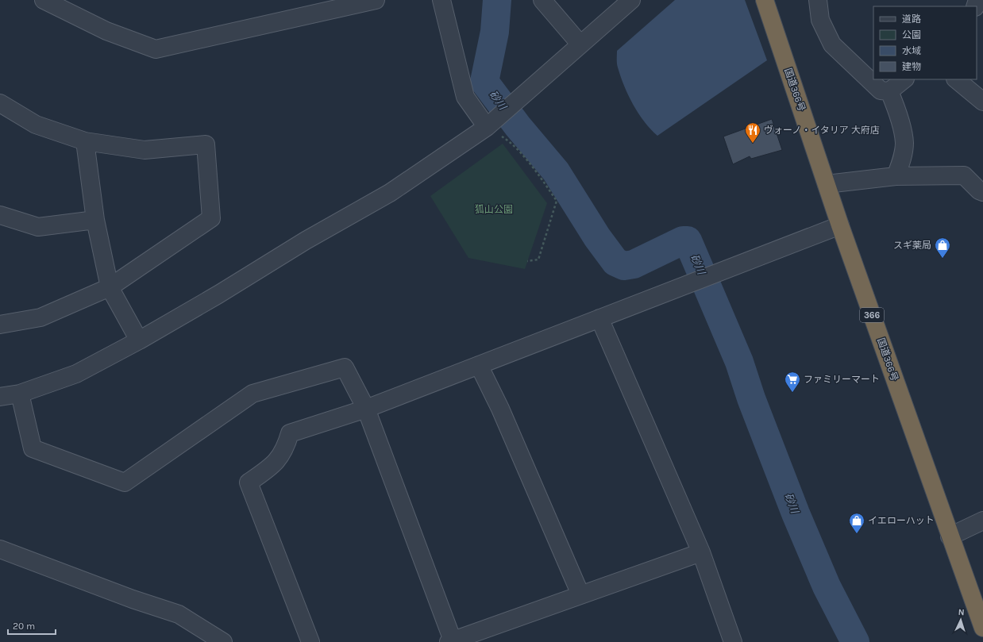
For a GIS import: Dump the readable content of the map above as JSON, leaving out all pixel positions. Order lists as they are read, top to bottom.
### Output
{
  "streets": {
    "highway": ["国道366号", "366"]
  },
  "water": ["砂川"],
  "parks": ["狐山公園"],
  "places": {
    "restaurant": ["ヴォーノ・イタリア 大府店"],
    "shop": ["スギ薬局", "イエローハット"],
    "supermarket": ["ファミリーマート"]
  },
  "legend": [
    "道路",
    "公園",
    "水域",
    "建物"
  ],
  "scale_bar": "20 m",
  "north": "top"
}
